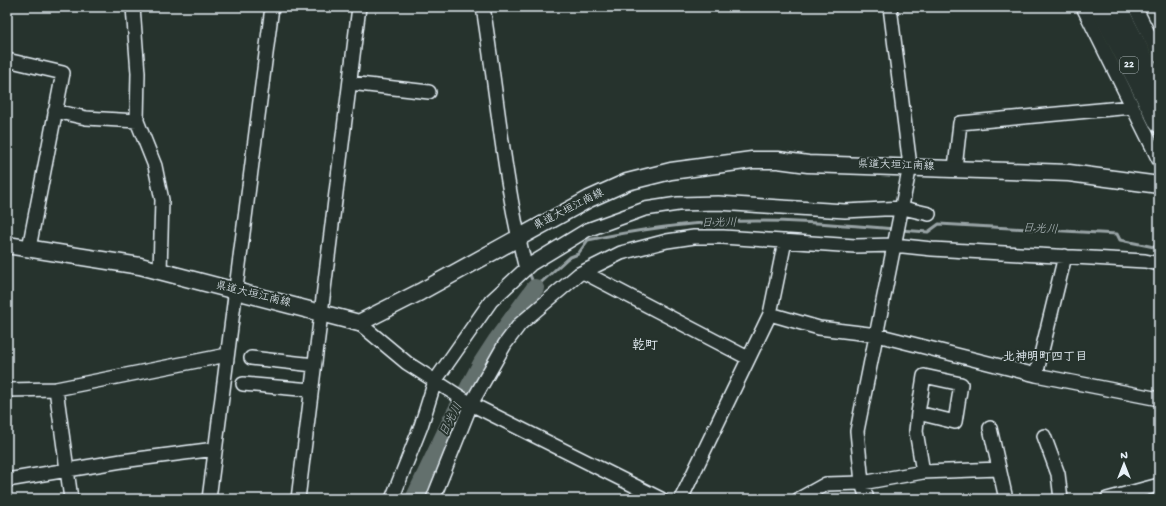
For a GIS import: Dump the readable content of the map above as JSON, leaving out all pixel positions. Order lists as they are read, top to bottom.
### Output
{
  "streets": {
    "highway": ["22"],
    "main road": ["県道大垣江南線"]
  },
  "districts": ["乾町", "北神明町四丁目"],
  "water": ["日光川"],
  "north": "top"
}
